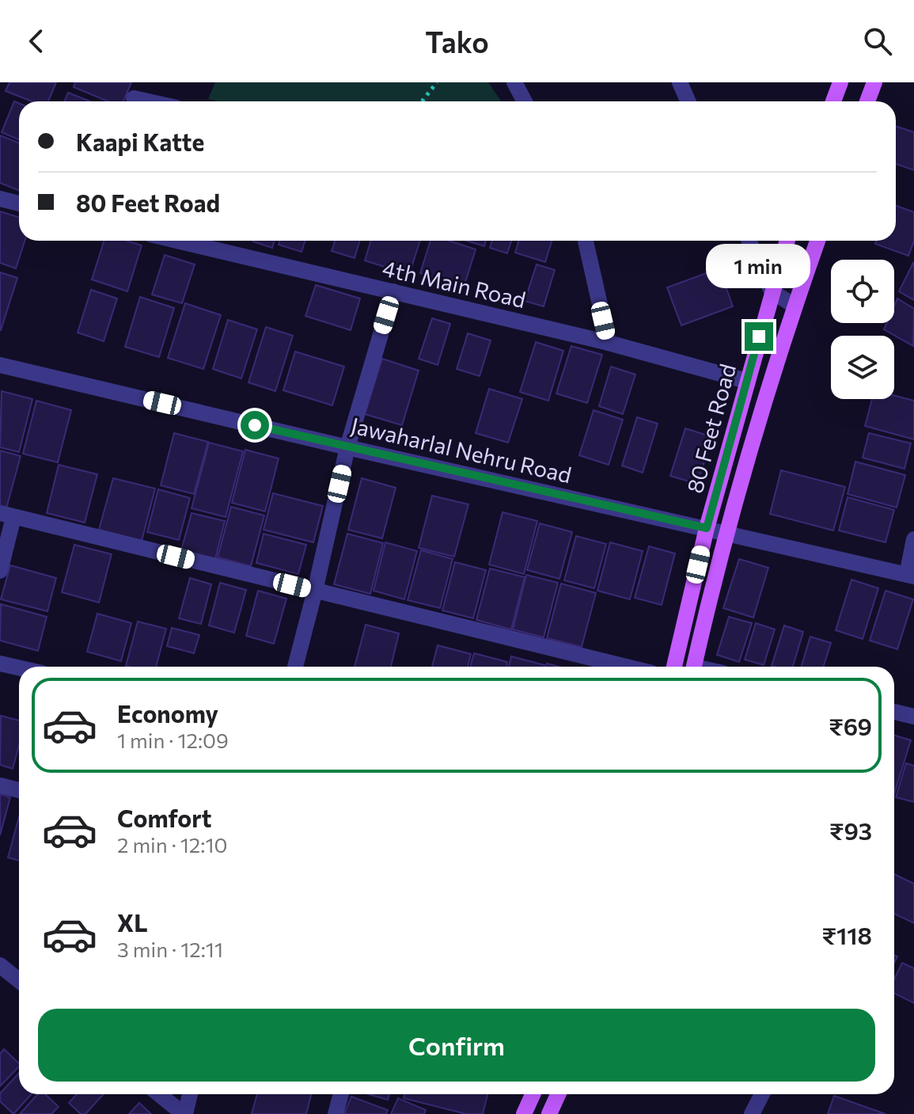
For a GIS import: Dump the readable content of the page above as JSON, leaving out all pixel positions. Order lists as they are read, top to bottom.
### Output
{
  "streets": {
    "main road": ["80 Feet Road"],
    "street": ["4th Main Road", "Jawaharlal Nehru Road"]
  },
  "crossings": [
    ["4th Main Road", "80 Feet Road"],
    ["80 Feet Road", "Jawaharlal Nehru Road"]
  ],
  "page": {
    "header": "Tako",
    "banner": ["Kaapi Katte", "80 Feet Road"],
    "bubble": "1 min",
    "list": [
      {
        "name": "Economy",
        "note": "1 min · 12:09",
        "value": "₹69"
      },
      {
        "name": "Comfort",
        "note": "2 min · 12:10",
        "value": "₹93"
      },
      {
        "name": "XL",
        "note": "3 min · 12:11",
        "value": "₹118"
      }
    ],
    "buttons": "Confirm"
  }
}
